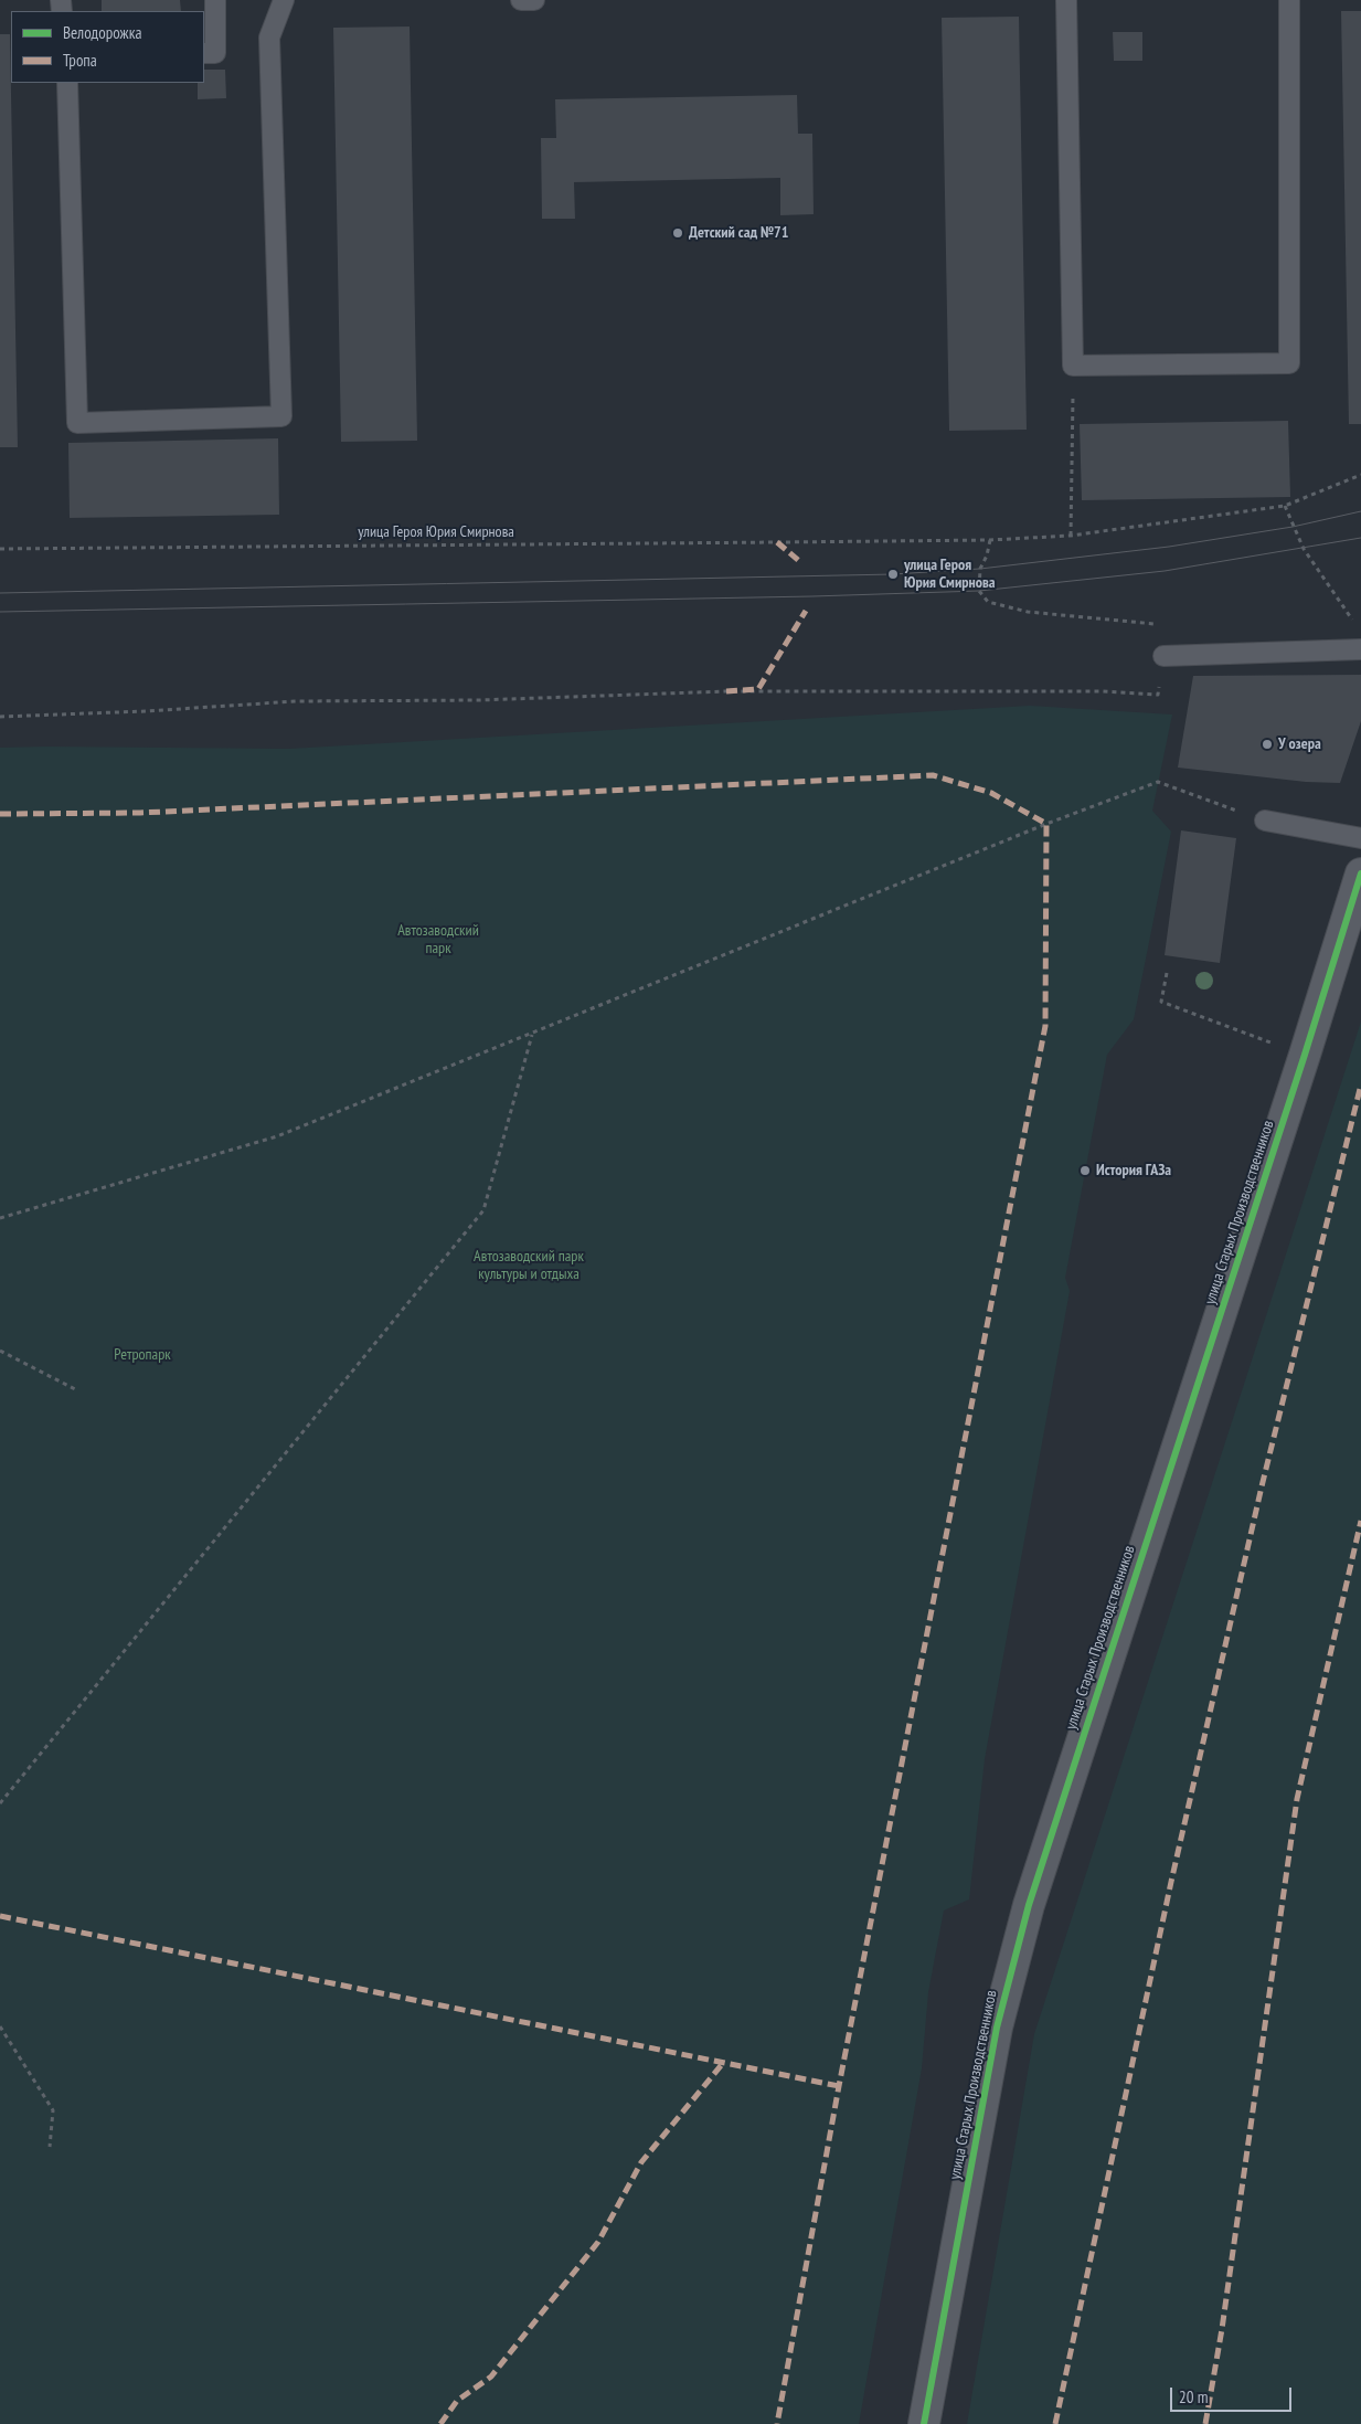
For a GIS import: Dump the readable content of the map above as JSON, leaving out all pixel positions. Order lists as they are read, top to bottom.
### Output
{
  "streets": {
    "street": ["улица Старых Производственников"],
    "path": ["улица Героя Юрия Смирнова"]
  },
  "parks": ["Автозаводский парк", "Автозаводский парк культуры и отдыха", "Ретропарк"],
  "places": [
    "Детский сад №71",
    "улица Героя Юрия Смирнова",
    "У озера",
    "История ГАЗа"
  ],
  "legend": ["Велодорожка", "Тропа"],
  "scale_bar": "20 m"
}
